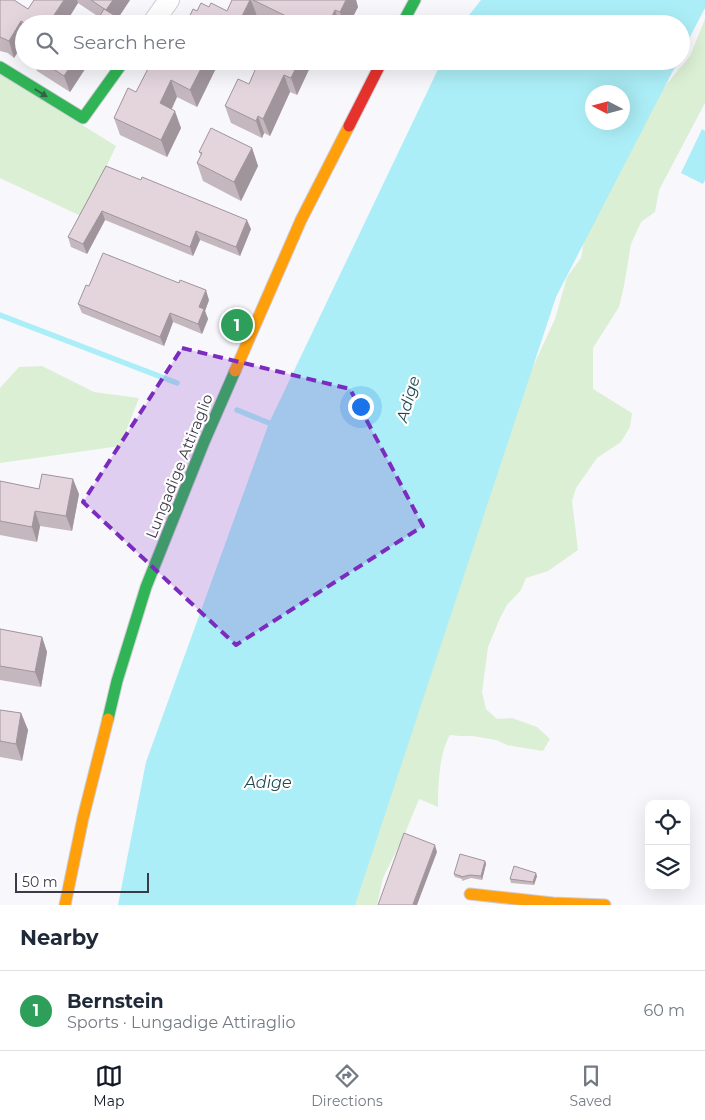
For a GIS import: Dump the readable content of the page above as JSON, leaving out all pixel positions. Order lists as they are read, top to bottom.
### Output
{
  "streets": {
    "street": ["Lungadige Attiraglio"]
  },
  "water": ["Adige"],
  "scale_bar": "50 m",
  "north": "left",
  "page": {
    "search": "Search here",
    "pins": "1",
    "scale": "50 m",
    "heading": "Nearby",
    "list": [
      {
        "mark": "1",
        "name": "Bernstein",
        "note": "Sports · Lungadige Attiraglio",
        "value": "60 m"
      }
    ],
    "nav": ["Map", "Directions", "Saved"]
  }
}
